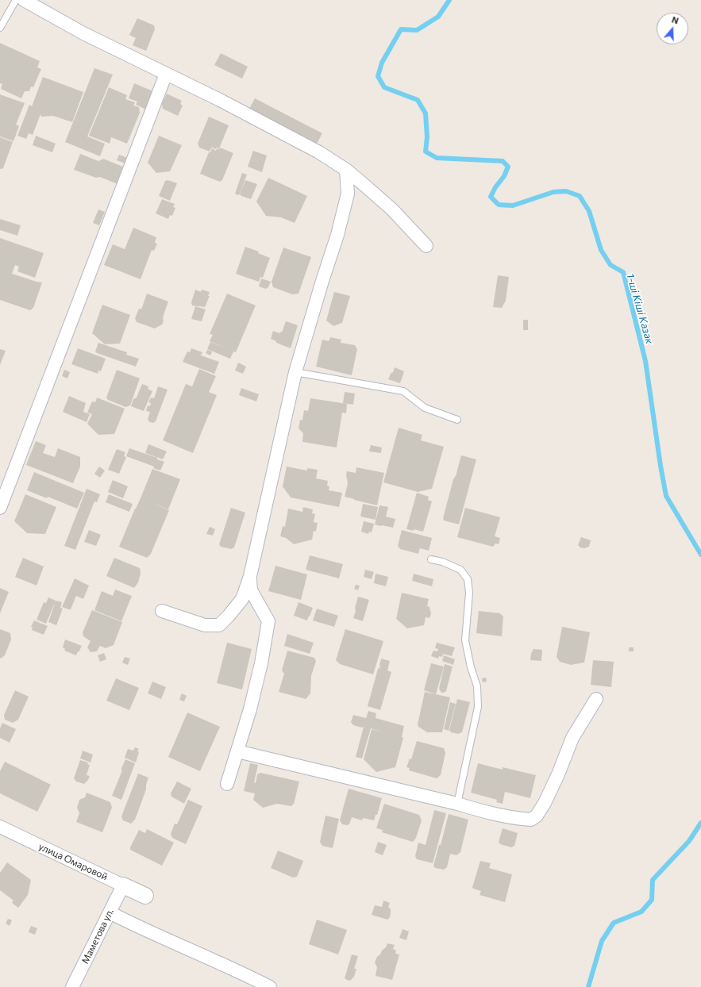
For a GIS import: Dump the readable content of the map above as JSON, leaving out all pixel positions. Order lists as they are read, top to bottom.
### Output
{
  "streets": {
    "street": ["улица Омаровой", "Маметова ул."]
  },
  "crossings": [
    ["улица Омаровой", "Маметова ул."]
  ],
  "water": ["1-ші Кіші Казак"],
  "north": "top"
}
